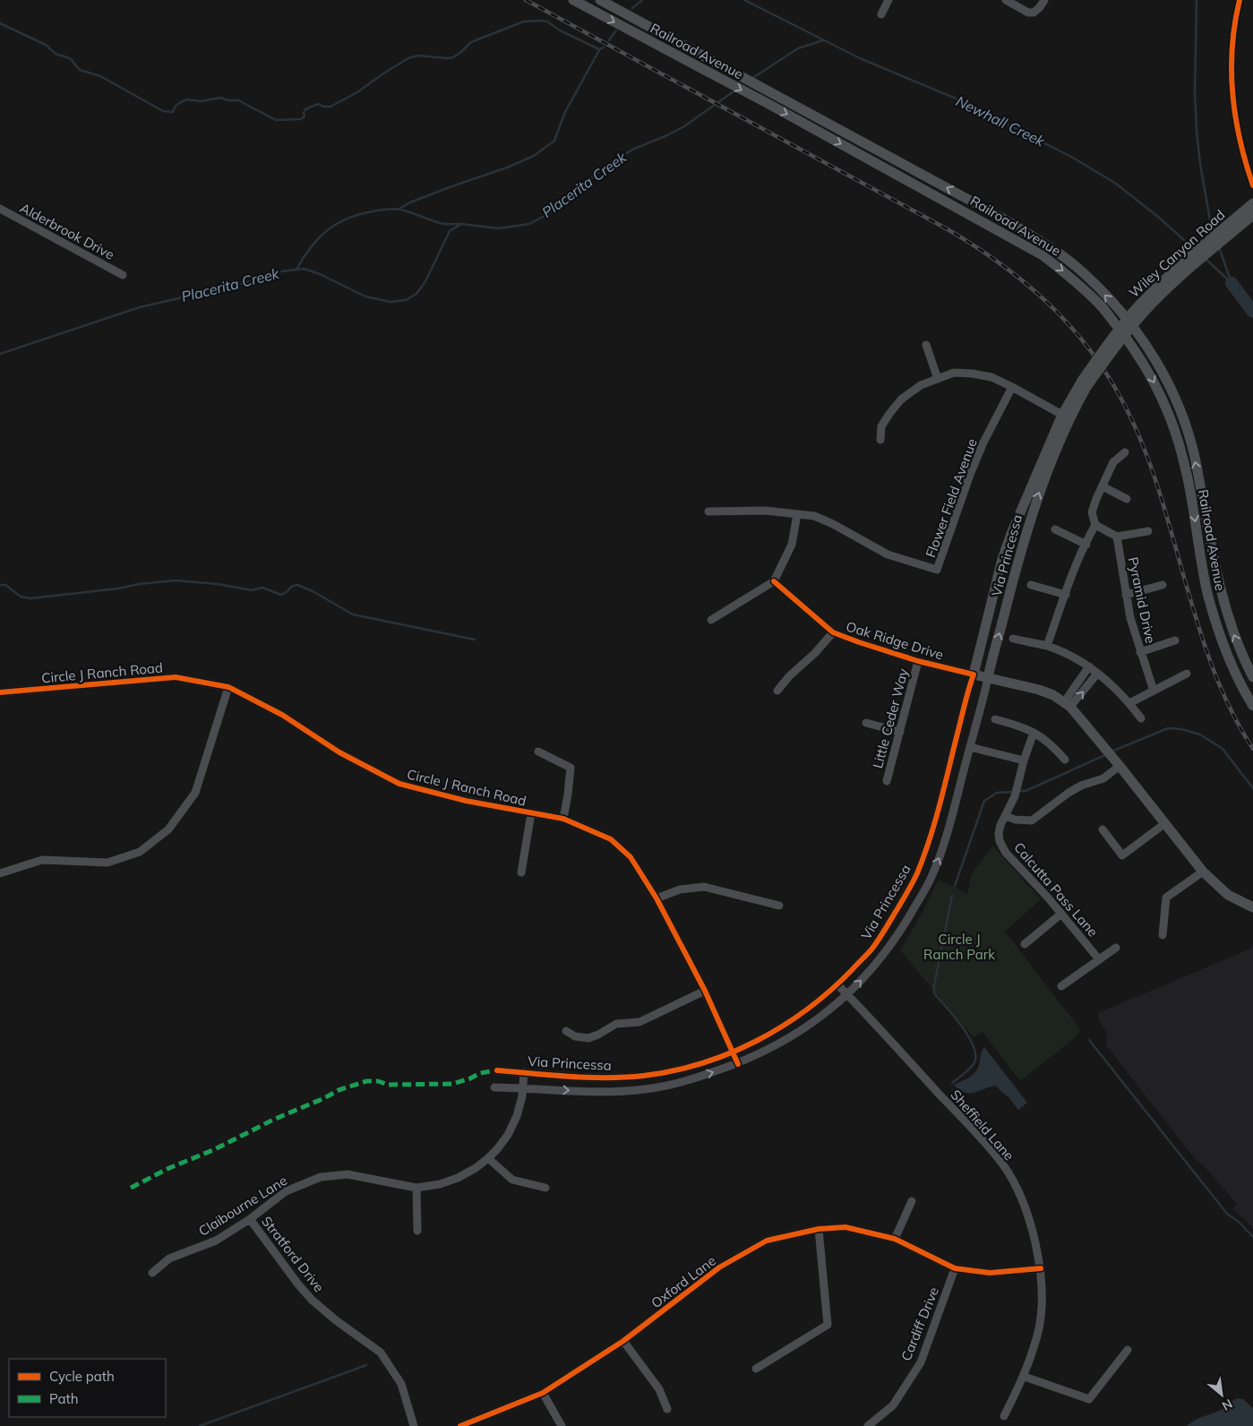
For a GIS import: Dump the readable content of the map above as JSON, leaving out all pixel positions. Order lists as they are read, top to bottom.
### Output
{
  "streets": {
    "main road": [
      "Railroad Avenue",
      "Wiley Canyon Road",
      "Via Princessa",
      "Oak Ridge Drive"
    ],
    "street": [
      "Alderbrook Drive",
      "Flower Field Avenue",
      "Pyramid Drive",
      "Circle J Ranch Road",
      "Little Ceder Way",
      "Calcutta Pass Lane",
      "Sheffield Lane",
      "Claibourne Lane",
      "Stratford Drive",
      "Oxford Lane",
      "Cardiff Drive"
    ]
  },
  "crossings": [
    ["Wiley Canyon Road", "Via Princessa"],
    ["Via Princessa", "Oak Ridge Drive"],
    ["Via Princessa", "Circle J Ranch Road"],
    ["Via Princessa", "Sheffield Lane"],
    ["Via Princessa", "Claibourne Lane"],
    ["Oak Ridge Drive", "Little Ceder Way"],
    ["Sheffield Lane", "Oxford Lane"],
    ["Claibourne Lane", "Stratford Drive"],
    ["Oxford Lane", "Cardiff Drive"]
  ],
  "water": ["Newhall Creek", "Placerita Creek"],
  "parks": ["Circle J Ranch Park"],
  "legend": ["Cycle path", "Path"],
  "north": "bottom right"
}
